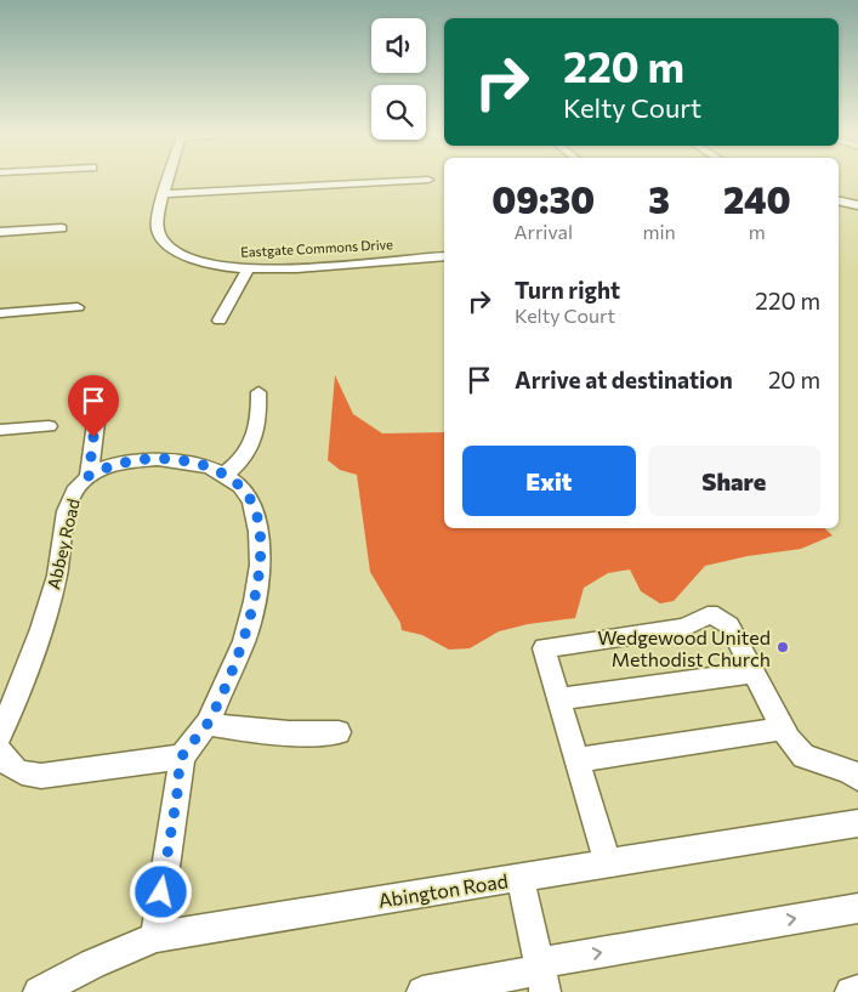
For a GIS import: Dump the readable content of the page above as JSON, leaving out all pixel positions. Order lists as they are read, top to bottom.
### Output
{
  "streets": {
    "street": ["Eastgate Commons Drive", "Abbey Road", "Abington Road"]
  },
  "crossings": [
    ["Abbey Road", "Abington Road"]
  ],
  "places": ["Wedgewood United Methodist Church"],
  "page": {
    "turn": ["220 m", "Kelty Court"],
    "eta": [
      "09:30",
      "Arrival",
      "3",
      "min",
      "240",
      "m"
    ],
    "list": [
      {
        "name": "Turn right",
        "note": "Kelty Court",
        "value": "220 m"
      },
      {
        "name": "Arrive at destination",
        "value": "20 m"
      }
    ],
    "buttons": ["Exit", "Share"]
  }
}
